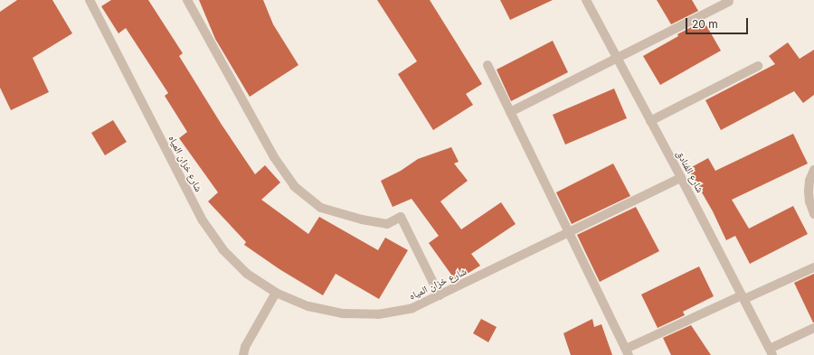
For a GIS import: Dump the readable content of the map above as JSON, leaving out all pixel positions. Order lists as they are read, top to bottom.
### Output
{
  "streets": {
    "street": ["شارع خزان المياه", "شارع الفنادق"]
  },
  "crossings": [
    ["شارع خزان المياه", "شارع الفنادق"]
  ],
  "scale_bar": "20 m"
}
